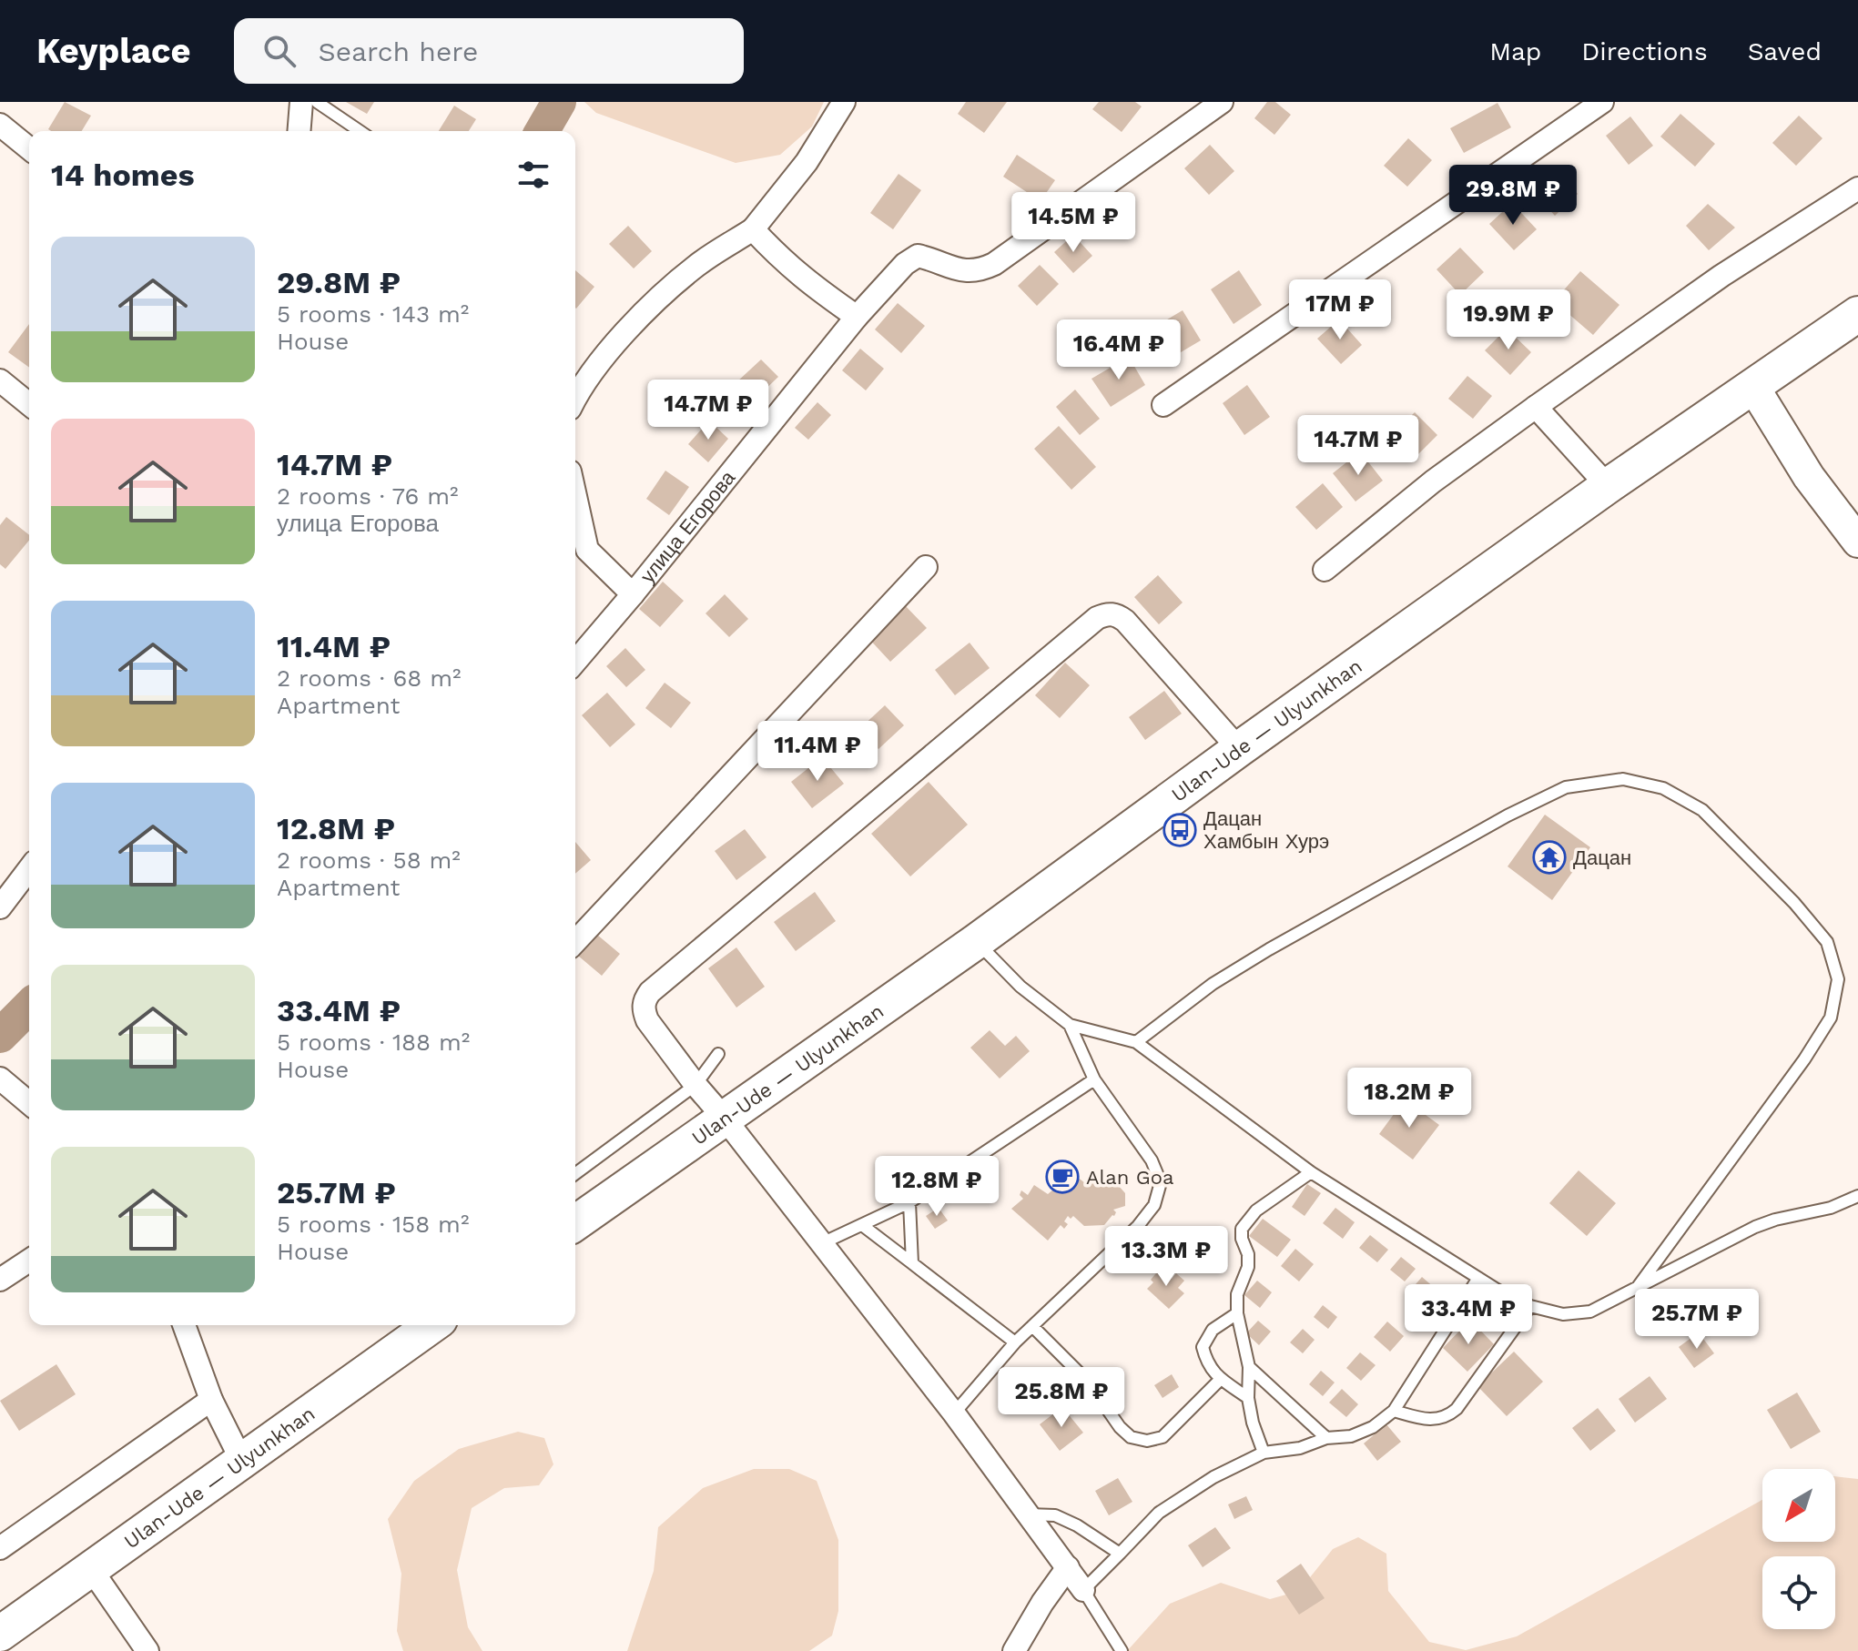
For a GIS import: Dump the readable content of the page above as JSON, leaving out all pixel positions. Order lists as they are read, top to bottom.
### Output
{
  "streets": {
    "main road": ["Ulan-Ude — Ulyunkhan"],
    "street": ["улица Егорова"]
  },
  "places": {
    "bus stop": ["Дацан Хамбын Хурэ"],
    "temple": ["Дацан"],
    "cafe": ["Alan Goa"]
  },
  "north": "bottom left",
  "page": {
    "header": "Keyplace",
    "search": "Search here",
    "nav": ["Map", "Directions", "Saved"],
    "heading": "14 homes",
    "price": [
      "29.8M ₽",
      "14.5M ₽",
      "17M ₽",
      "19.9M ₽",
      "16.4M ₽",
      "14.7M ₽",
      "14.7M ₽",
      "11.4M ₽",
      "18.2M ₽",
      "12.8M ₽",
      "13.3M ₽",
      "33.4M ₽",
      "25.7M ₽",
      "25.8M ₽"
    ],
    "list": [
      {
        "name": "29.8M ₽",
        "note": "5 rooms · 143 m² · House"
      },
      {
        "name": "14.7M ₽",
        "note": "2 rooms · 76 m² · улица Егорова"
      },
      {
        "name": "11.4M ₽",
        "note": "2 rooms · 68 m² · Apartment"
      },
      {
        "name": "12.8M ₽",
        "note": "2 rooms · 58 m² · Apartment"
      },
      {
        "name": "33.4M ₽",
        "note": "5 rooms · 188 m² · House"
      },
      {
        "name": "25.7M ₽",
        "note": "5 rooms · 158 m² · House"
      }
    ]
  }
}
